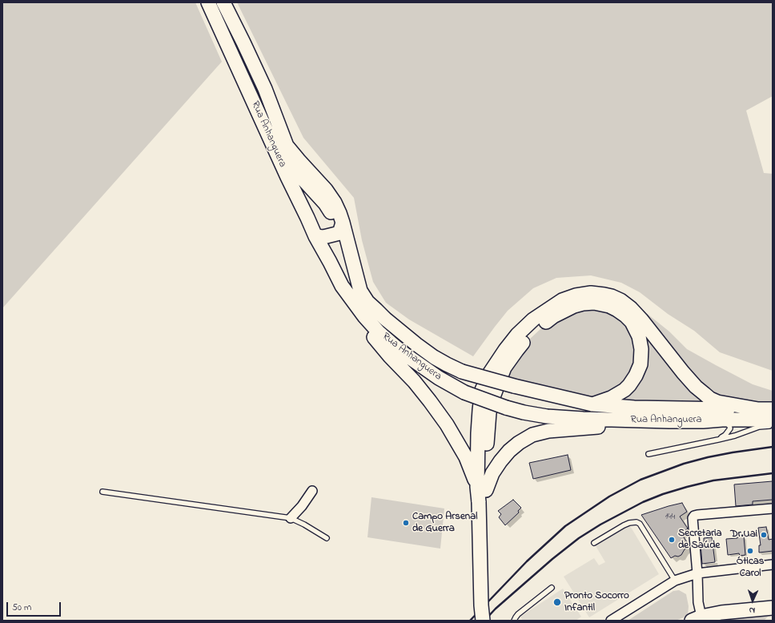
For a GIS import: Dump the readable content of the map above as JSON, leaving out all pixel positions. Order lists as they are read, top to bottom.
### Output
{
  "streets": {
    "main road": ["Rua Anhanguera"]
  },
  "places": [
    "Campo Arsenal de Guerra",
    "Dr.Uai",
    "Secretaria de Saúde",
    "Óticas Carol",
    "Pronto Socorro Infantil"
  ],
  "house_numbers": ["144"],
  "scale_bar": "50 m",
  "north": "bottom"
}
